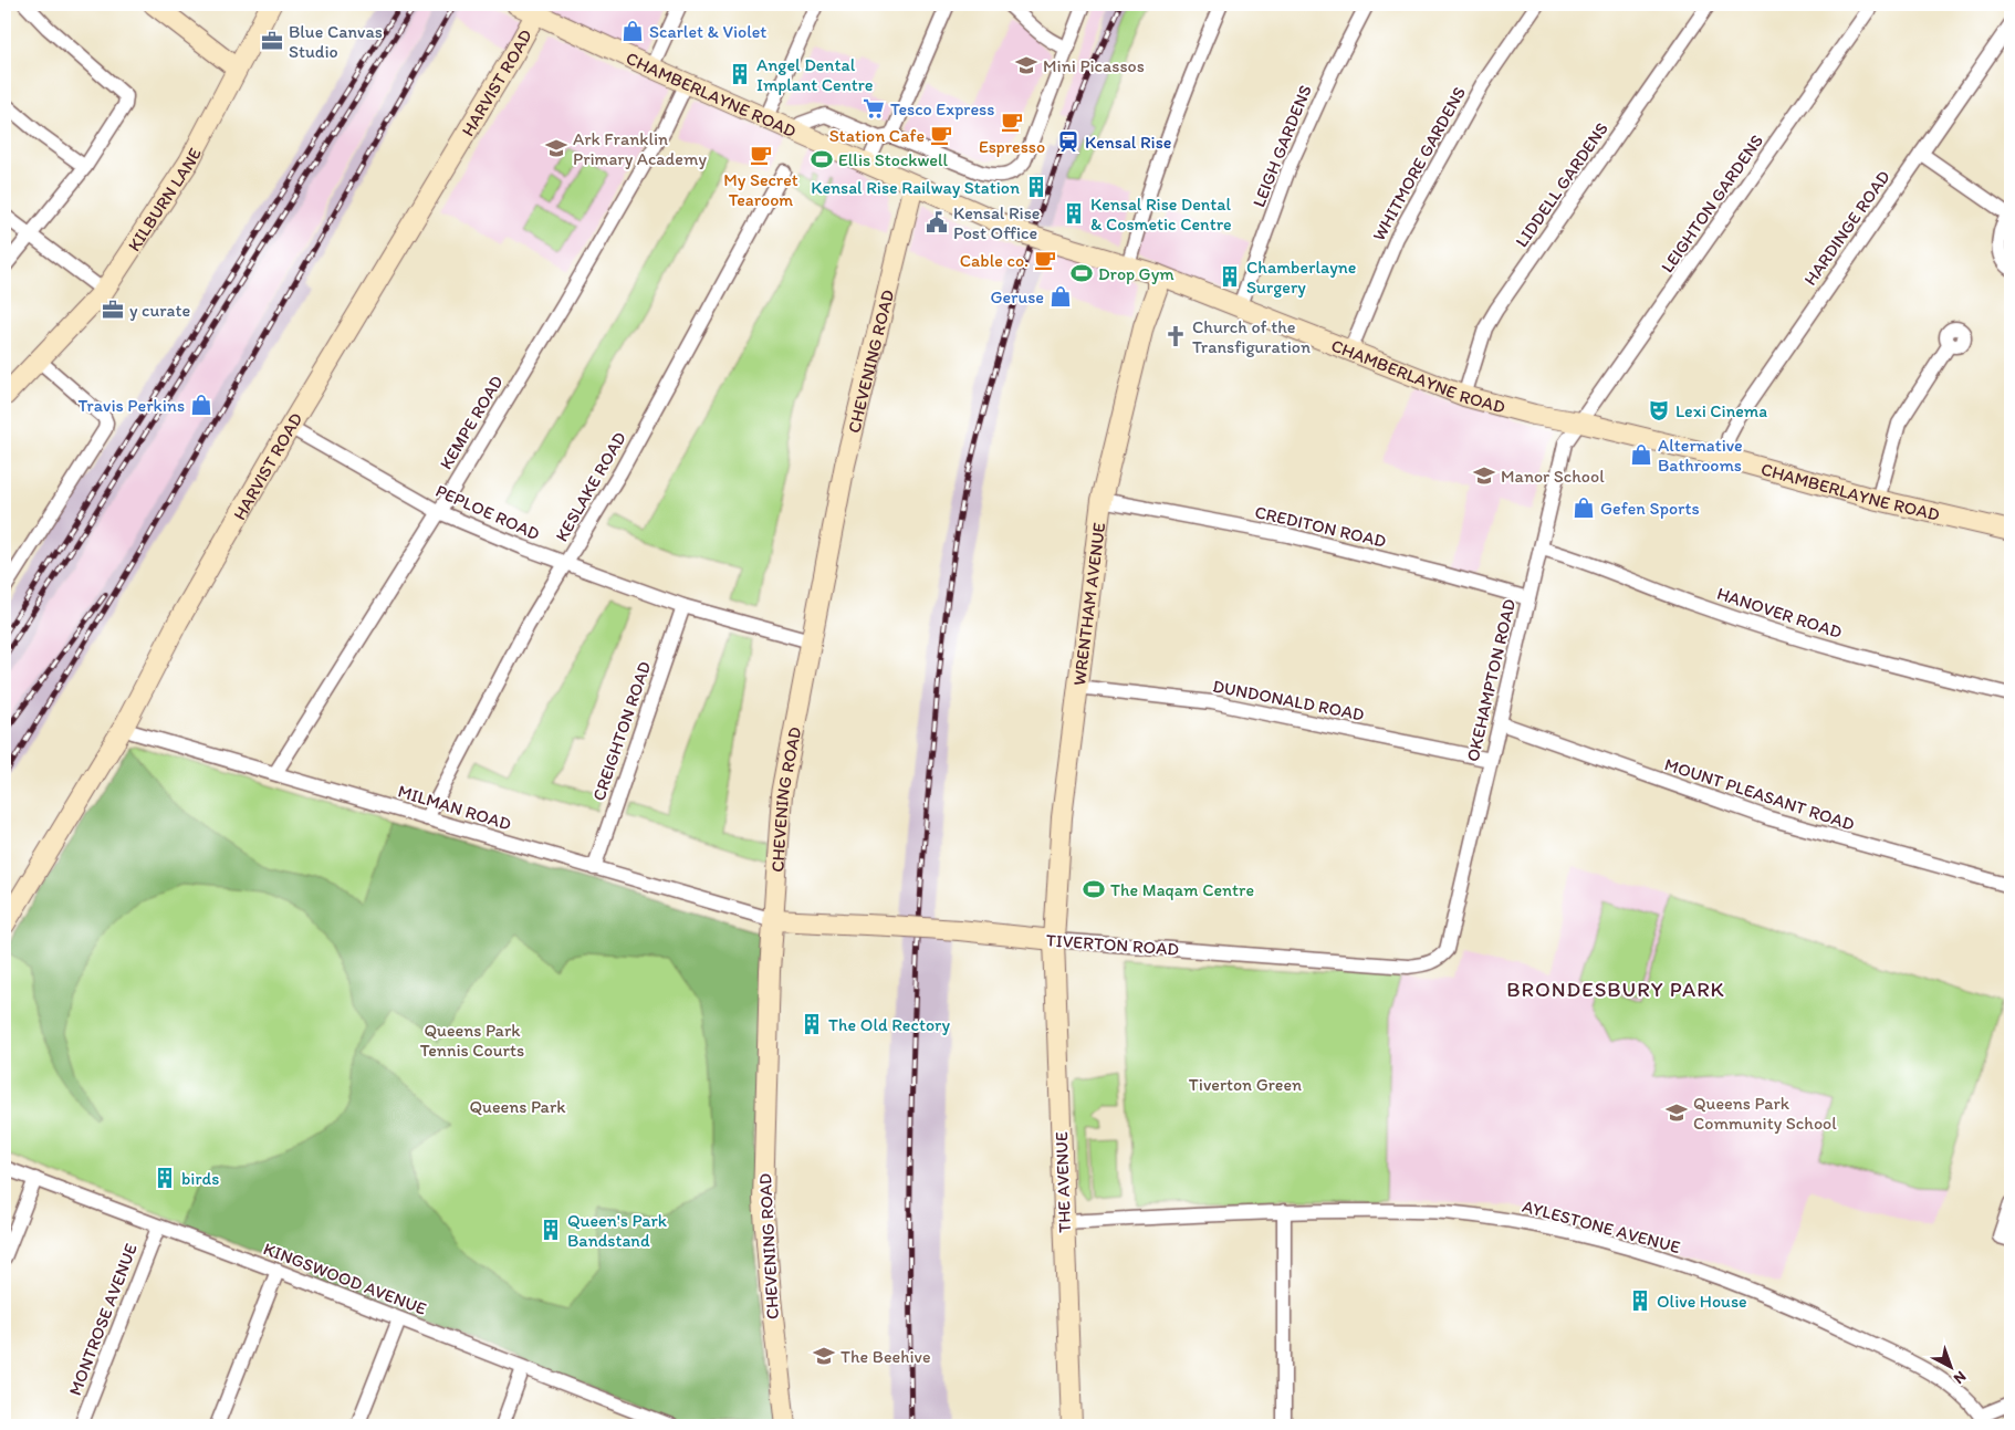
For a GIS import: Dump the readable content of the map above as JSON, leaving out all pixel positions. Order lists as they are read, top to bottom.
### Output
{
  "streets": {
    "street": [
      "HARVIST ROAD",
      "CHAMBERLAYNE ROAD",
      "LEIGH GARDENS",
      "WHITMORE GARDENS",
      "LIDDELL GARDENS",
      "KILBURN LANE",
      "LEIGHTON GARDENS",
      "HARDINGE ROAD",
      "CHEVENING ROAD",
      "KEMPE ROAD",
      "KESLAKE ROAD",
      "PEPLOE ROAD",
      "CREDITON ROAD",
      "WRENTHAM AVENUE",
      "HANOVER ROAD",
      "OKEHAMPTON ROAD",
      "DUNDONALD ROAD",
      "CREIGHTON ROAD",
      "MOUNT PLEASANT ROAD",
      "MILMAN ROAD",
      "TIVERTON ROAD",
      "THE AVENUE",
      "AYLESTONE AVENUE",
      "KINGSWOOD AVENUE",
      "MONTROSE AVENUE"
    ]
  },
  "crossings": [
    ["HARVIST ROAD", "CHAMBERLAYNE ROAD"],
    ["HARVIST ROAD", "PEPLOE ROAD"],
    ["HARVIST ROAD", "MILMAN ROAD"],
    ["CHAMBERLAYNE ROAD", "LEIGH GARDENS"],
    ["CHAMBERLAYNE ROAD", "WHITMORE GARDENS"],
    ["CHAMBERLAYNE ROAD", "LIDDELL GARDENS"],
    ["CHAMBERLAYNE ROAD", "LEIGHTON GARDENS"],
    ["CHAMBERLAYNE ROAD", "HARDINGE ROAD"],
    ["CHAMBERLAYNE ROAD", "CHEVENING ROAD"],
    ["CHAMBERLAYNE ROAD", "KEMPE ROAD"],
    ["CHAMBERLAYNE ROAD", "WRENTHAM AVENUE"],
    ["CHAMBERLAYNE ROAD", "OKEHAMPTON ROAD"],
    ["LEIGHTON GARDENS", "OKEHAMPTON ROAD"],
    ["CHEVENING ROAD", "PEPLOE ROAD"],
    ["CHEVENING ROAD", "MILMAN ROAD"],
    ["CHEVENING ROAD", "TIVERTON ROAD"],
    ["KEMPE ROAD", "PEPLOE ROAD"],
    ["KEMPE ROAD", "MILMAN ROAD"],
    ["KESLAKE ROAD", "PEPLOE ROAD"],
    ["KESLAKE ROAD", "MILMAN ROAD"],
    ["PEPLOE ROAD", "CREIGHTON ROAD"],
    ["CREDITON ROAD", "WRENTHAM AVENUE"],
    ["CREDITON ROAD", "OKEHAMPTON ROAD"],
    ["WRENTHAM AVENUE", "DUNDONALD ROAD"],
    ["WRENTHAM AVENUE", "TIVERTON ROAD"],
    ["WRENTHAM AVENUE", "THE AVENUE"],
    ["HANOVER ROAD", "OKEHAMPTON ROAD"],
    ["OKEHAMPTON ROAD", "DUNDONALD ROAD"],
    ["OKEHAMPTON ROAD", "MOUNT PLEASANT ROAD"],
    ["OKEHAMPTON ROAD", "TIVERTON ROAD"],
    ["CREIGHTON ROAD", "MILMAN ROAD"],
    ["MILMAN ROAD", "TIVERTON ROAD"],
    ["TIVERTON ROAD", "THE AVENUE"],
    ["THE AVENUE", "AYLESTONE AVENUE"],
    ["KINGSWOOD AVENUE", "MONTROSE AVENUE"]
  ],
  "districts": ["BRONDESBURY PARK"],
  "parks": ["Queens Park Tennis Courts", "Tiverton Green", "Queens Park"],
  "places": {
    "shop": [
      "Scarlet & Violet",
      "Geruse",
      "Travis Perkins",
      "Alternative Bathrooms",
      "Gefen Sports"
    ],
    "office": ["Blue Canvas Studio", "y curate"],
    "school or university": [
      "Mini Picassos",
      "Ark Franklin Primary Academy",
      "Manor School",
      "Queens Park Community School",
      "The Beehive"
    ],
    "building": [
      "Angel Dental Implant Centre",
      "Kensal Rise Railway Station",
      "Kensal Rise Dental & Cosmetic Centre",
      "Chamberlayne Surgery",
      "The Old Rectory",
      "birds",
      "Queen's Park Bandstand",
      "Olive House"
    ],
    "supermarket": ["Tesco Express"],
    "cafe": [
      "Espresso",
      "Station Cafe",
      "My Secret Tearoom",
      "Cable co."
    ],
    "station": ["Kensal Rise"],
    "sports": ["Ellis Stockwell", "Drop Gym", "The Maqam Centre"],
    "public building": ["Kensal Rise Post Office"],
    "church": ["Church of the Transfiguration"],
    "theatre": ["Lexi Cinema"]
  },
  "north": "bottom right"
}
